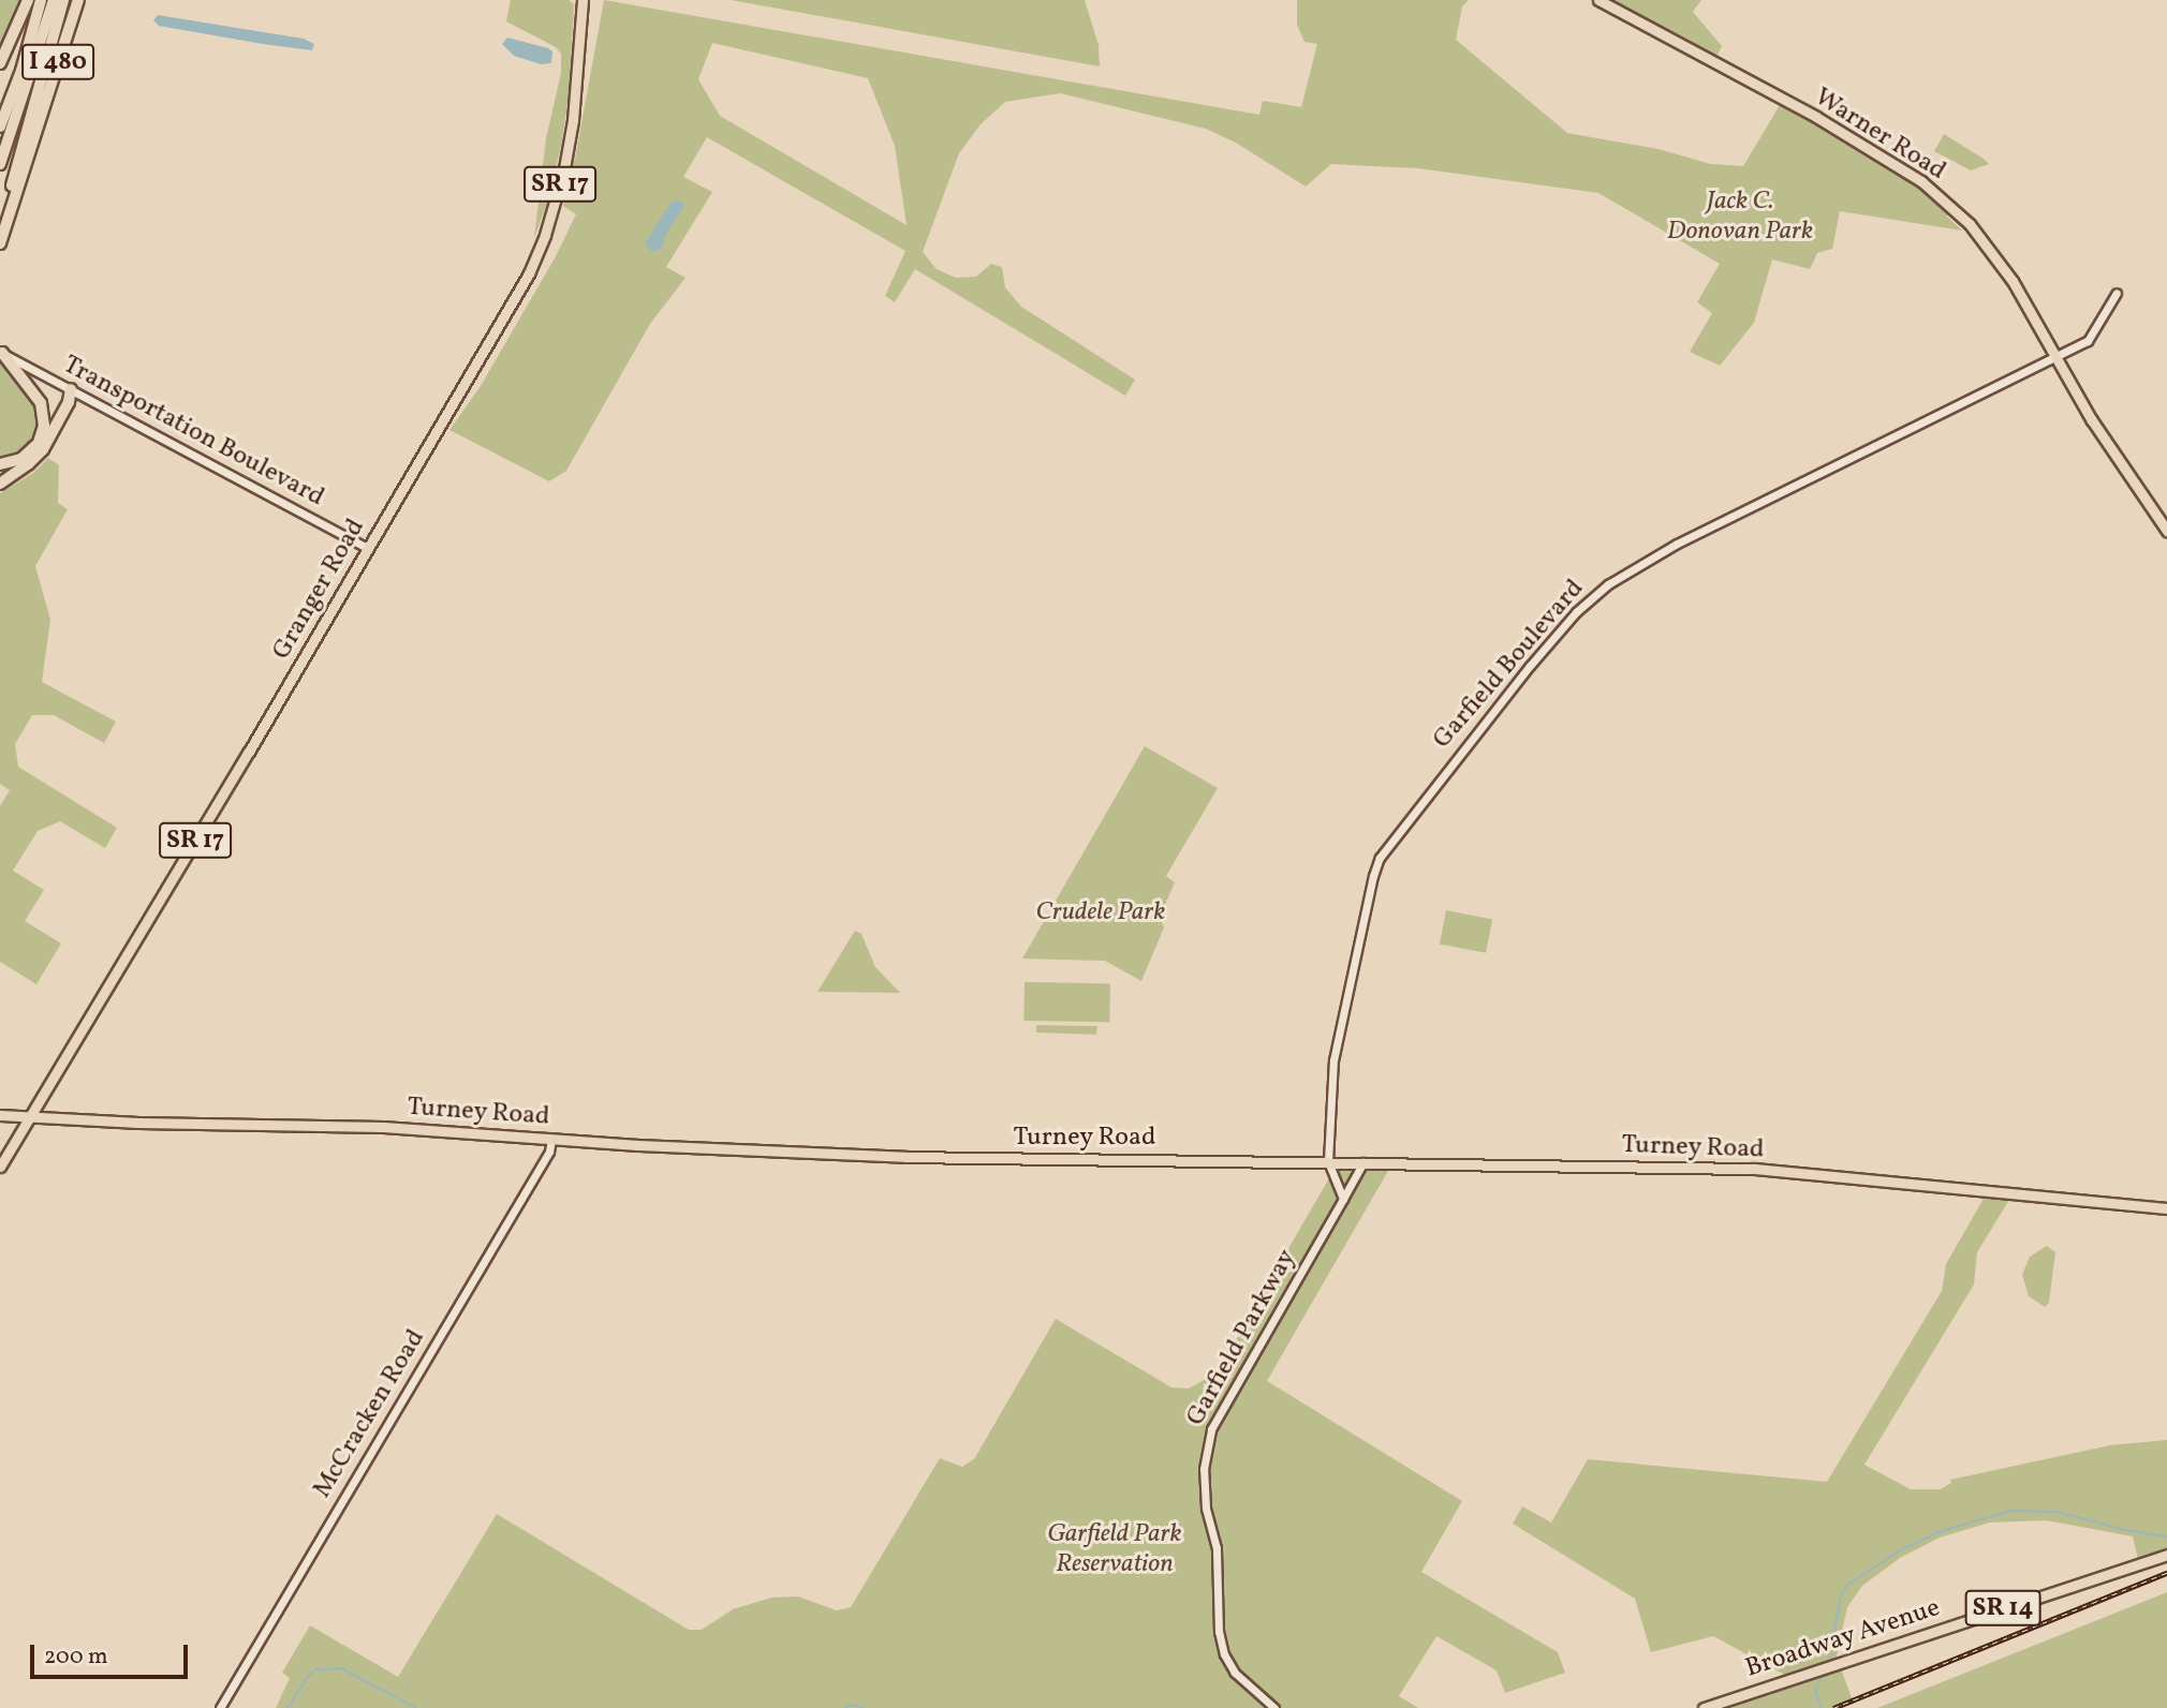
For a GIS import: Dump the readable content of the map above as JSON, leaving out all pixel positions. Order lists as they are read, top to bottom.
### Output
{
  "streets": {
    "highway": ["I 480"],
    "main road": [
      "Warner Road",
      "SR 17",
      "Granger Road",
      "Turney Road",
      "SR 14",
      "Broadway Avenue"
    ],
    "street": [
      "Transportation Boulevard",
      "Garfield Boulevard",
      "Garfield Parkway",
      "McCracken Road"
    ]
  },
  "crossings": [
    ["Warner Road", "Garfield Boulevard"],
    ["Transportation Boulevard", "Granger Road"],
    ["Granger Road", "Turney Road"],
    ["Garfield Boulevard", "Turney Road"],
    ["Turney Road", "Garfield Parkway"],
    ["Turney Road", "McCracken Road"]
  ],
  "parks": ["Jack C. Donovan Park", "Crudele Park", "Garfield Park Reservation"],
  "scale_bar": "200 m"
}
